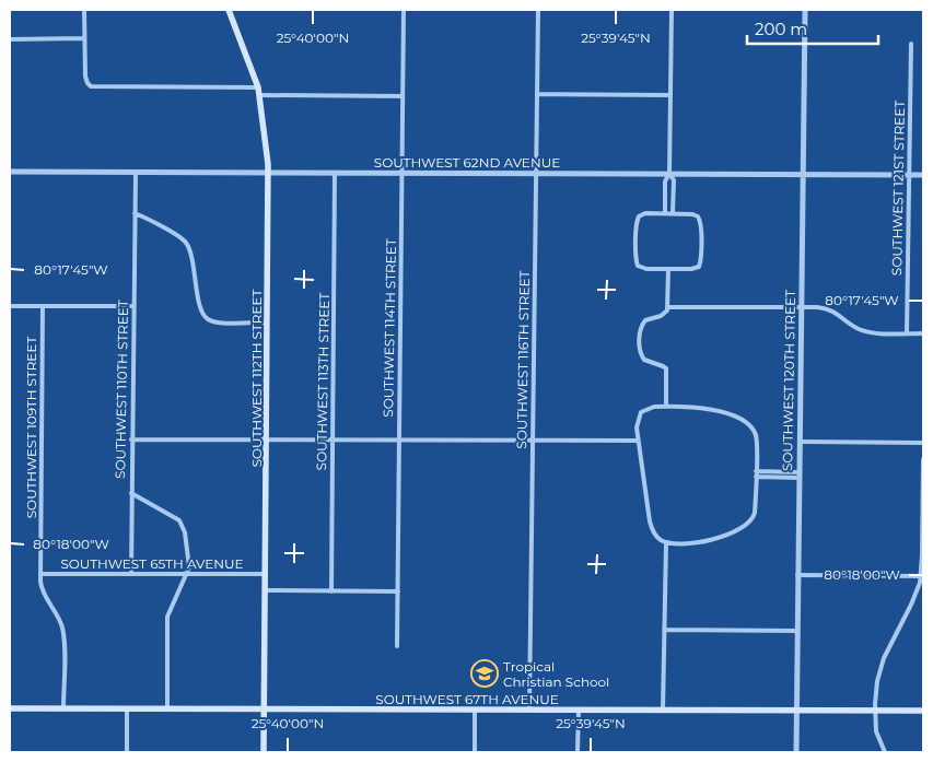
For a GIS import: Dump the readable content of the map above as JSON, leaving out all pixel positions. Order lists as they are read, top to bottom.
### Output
{
  "streets": {
    "main road": ["SOUTHWEST 112TH STREET", "SOUTHWEST 67TH AVENUE"],
    "street": [
      "SOUTHWEST 62ND AVENUE",
      "SOUTHWEST 121ST STREET",
      "SOUTHWEST 114TH STREET",
      "SOUTHWEST 116TH STREET",
      "SOUTHWEST 120TH STREET",
      "SOUTHWEST 113TH STREET",
      "SOUTHWEST 110TH STREET",
      "SOUTHWEST 109TH STREET",
      "SOUTHWEST 65TH AVENUE"
    ]
  },
  "crossings": [
    ["SOUTHWEST 62ND AVENUE", "SOUTHWEST 121ST STREET"],
    ["SOUTHWEST 62ND AVENUE", "SOUTHWEST 114TH STREET"],
    ["SOUTHWEST 62ND AVENUE", "SOUTHWEST 116TH STREET"],
    ["SOUTHWEST 62ND AVENUE", "SOUTHWEST 112TH STREET"],
    ["SOUTHWEST 62ND AVENUE", "SOUTHWEST 120TH STREET"],
    ["SOUTHWEST 62ND AVENUE", "SOUTHWEST 113TH STREET"],
    ["SOUTHWEST 62ND AVENUE", "SOUTHWEST 110TH STREET"],
    ["SOUTHWEST 116TH STREET", "SOUTHWEST 67TH AVENUE"],
    ["SOUTHWEST 112TH STREET", "SOUTHWEST 65TH AVENUE"],
    ["SOUTHWEST 112TH STREET", "SOUTHWEST 67TH AVENUE"],
    ["SOUTHWEST 120TH STREET", "SOUTHWEST 67TH AVENUE"],
    ["SOUTHWEST 110TH STREET", "SOUTHWEST 65TH AVENUE"],
    ["SOUTHWEST 109TH STREET", "SOUTHWEST 65TH AVENUE"],
    ["SOUTHWEST 109TH STREET", "SOUTHWEST 67TH AVENUE"]
  ],
  "places": {
    "school or university": ["Tropical Christian School"]
  },
  "scale_bar": "200 m",
  "coordinates": [
    "25°40'00\"N",
    "25°39'45\"N",
    "80°17'45\"W",
    "80°18'00\"W"
  ]
}
